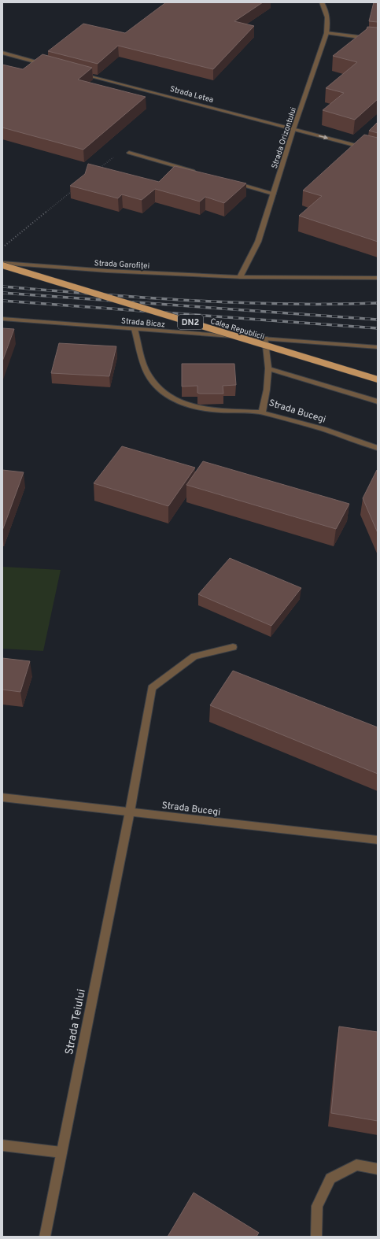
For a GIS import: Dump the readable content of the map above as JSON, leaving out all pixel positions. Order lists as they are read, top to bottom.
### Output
{
  "streets": {
    "main road": ["DN2", "Calea Republicii"],
    "street": [
      "Strada Letea",
      "Strada Orizontului",
      "Strada Garofiței",
      "Strada Bicaz",
      "Strada Bucegi",
      "Strada Teiului"
    ]
  },
  "crossings": [
    ["Strada Letea", "Strada Orizontului"],
    ["Strada Orizontului", "Strada Garofiței"],
    ["Strada Garofiței", "Calea Republicii"],
    ["Strada Bicaz", "Strada Bucegi"],
    ["Strada Bucegi", "Strada Teiului"]
  ]
}
